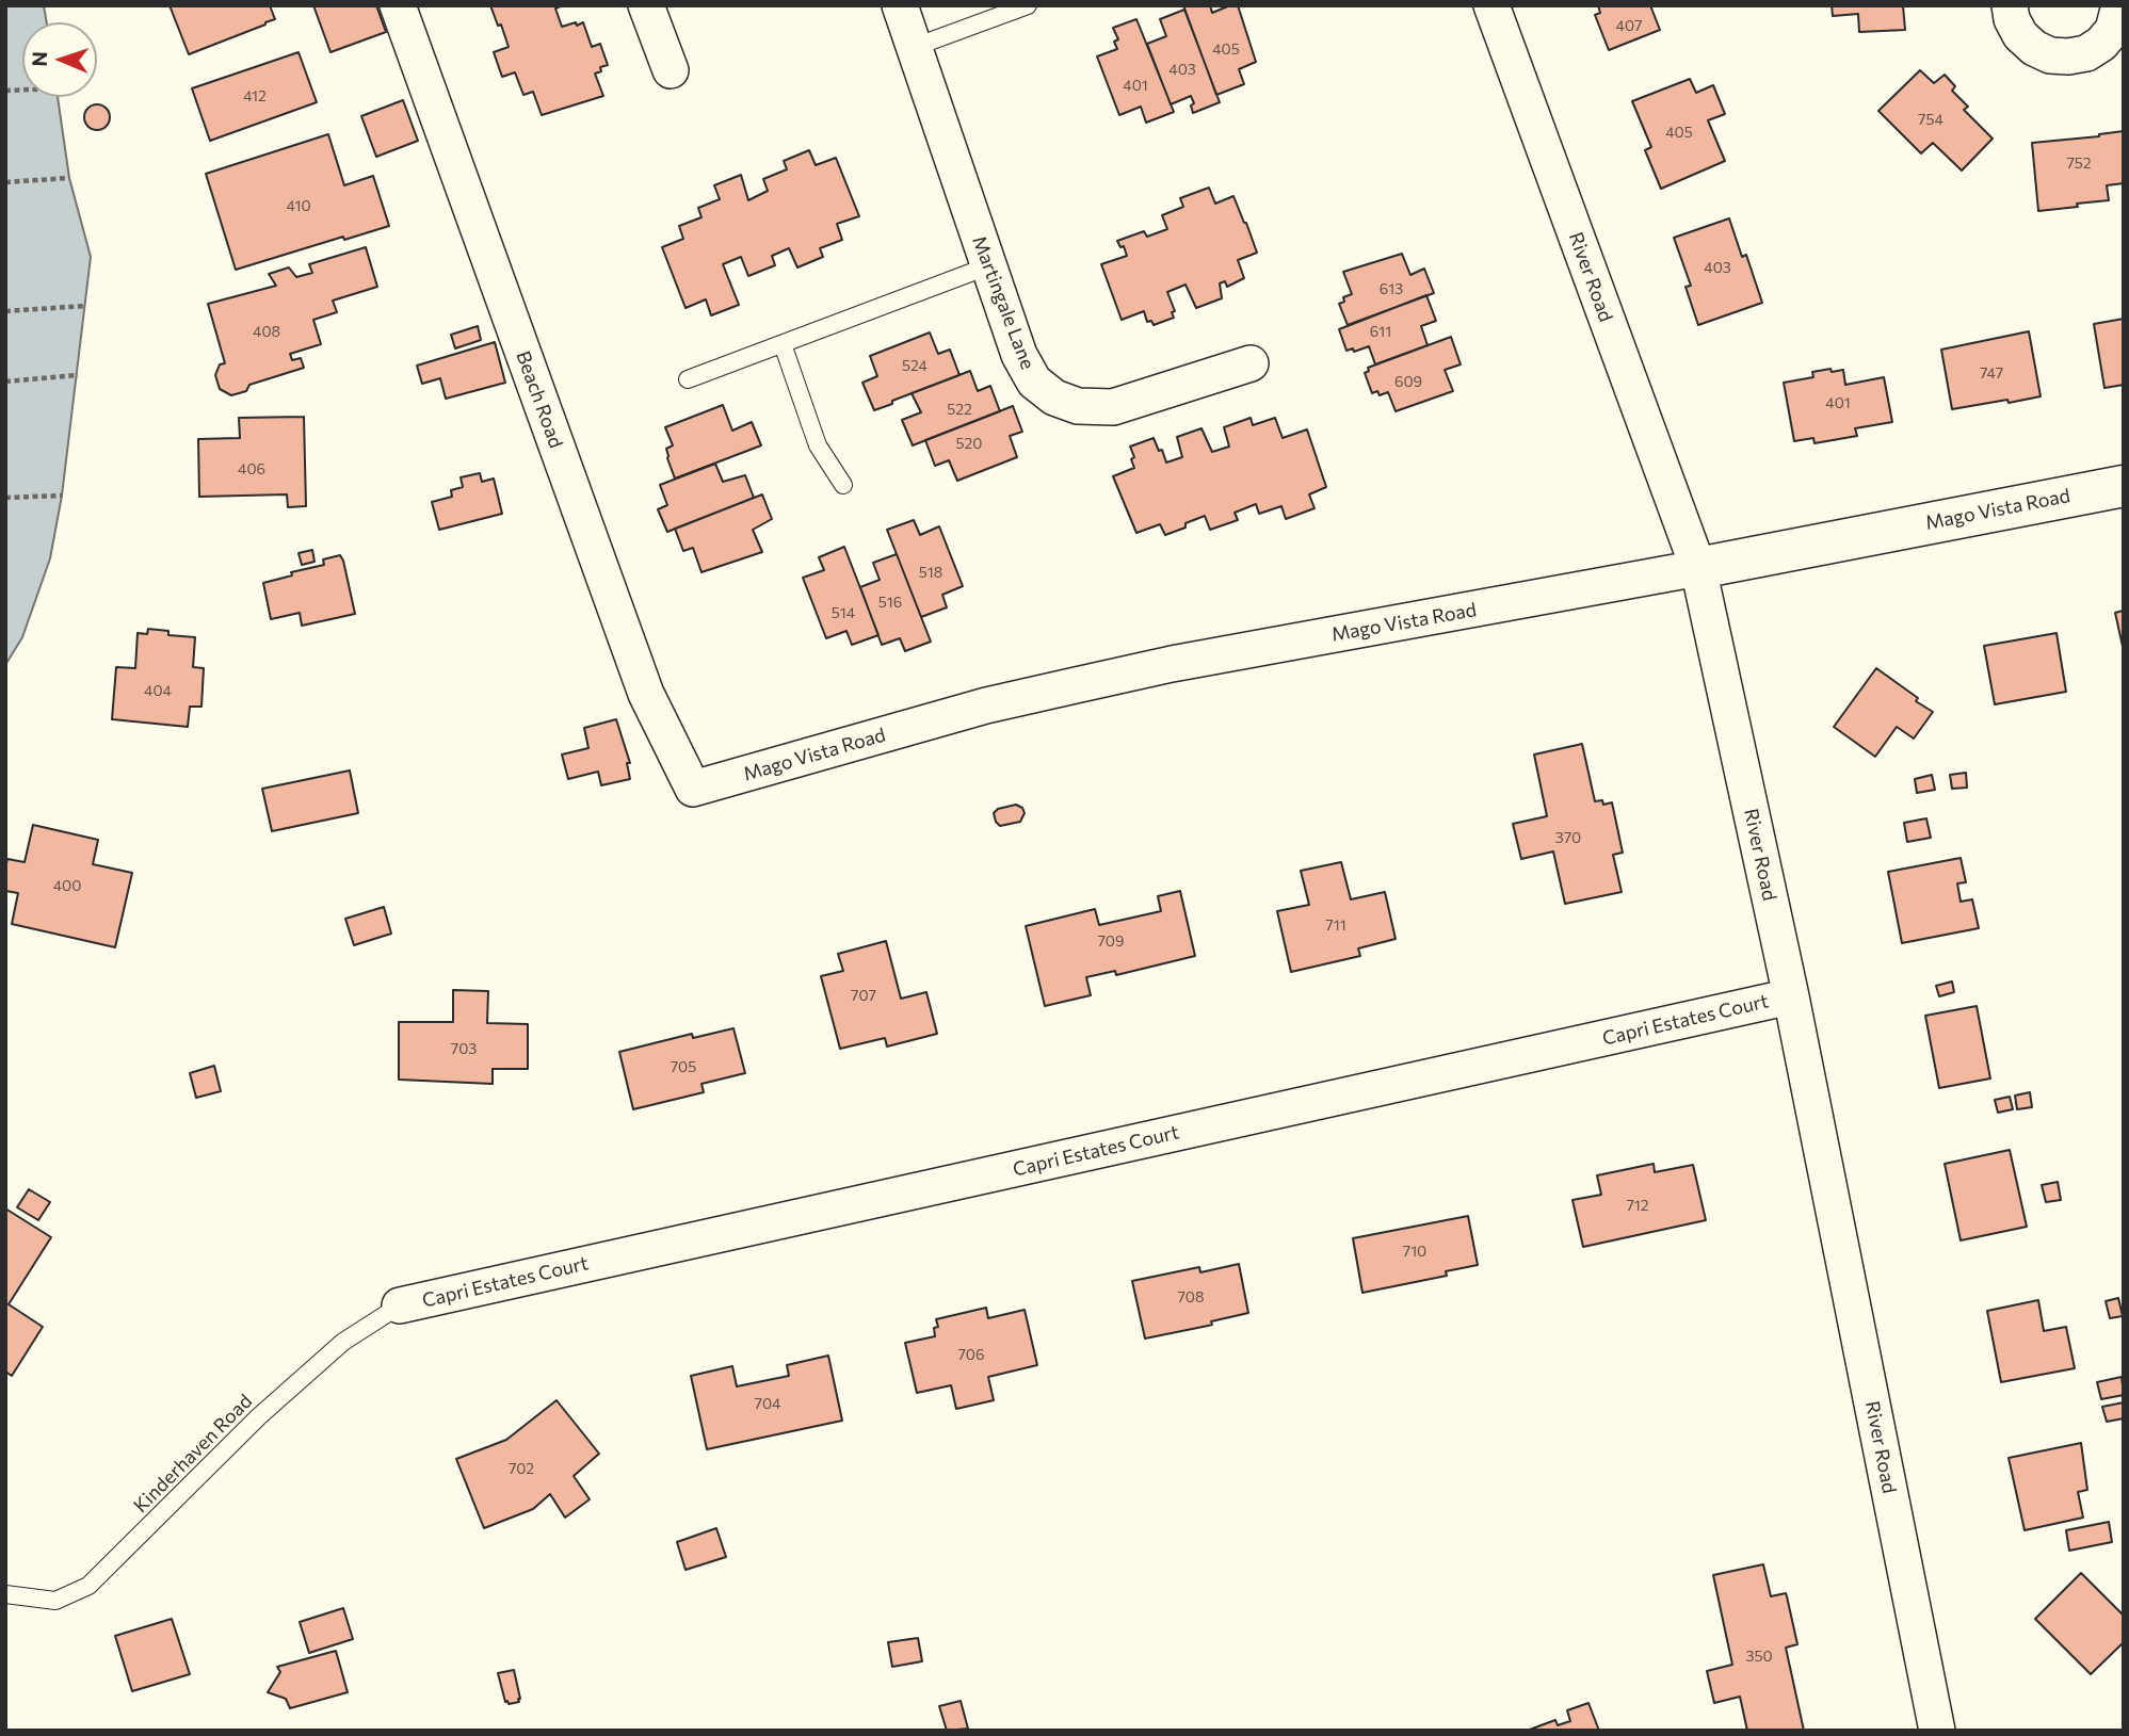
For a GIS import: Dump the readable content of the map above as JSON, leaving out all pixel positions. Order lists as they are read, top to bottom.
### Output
{
  "streets": {
    "street": [
      "River Road",
      "Martingale Lane",
      "Beach Road",
      "Mago Vista Road",
      "Capri Estates Court"
    ],
    "lane": ["Kinderhaven Road"]
  },
  "crossings": [
    ["River Road", "Mago Vista Road"],
    ["River Road", "Capri Estates Court"],
    ["Beach Road", "Mago Vista Road"],
    ["Capri Estates Court", "Kinderhaven Road"]
  ],
  "house_numbers": [
    "407",
    "405",
    "403",
    "401",
    "412",
    "754",
    "405",
    "752",
    "410",
    "403",
    "613",
    "408",
    "611",
    "524",
    "747",
    "609",
    "401",
    "522",
    "520",
    "406",
    "518",
    "516",
    "514",
    "404",
    "370",
    "400",
    "711",
    "709",
    "707",
    "703",
    "705",
    "712",
    "710",
    "708",
    "706",
    "704",
    "702",
    "350"
  ],
  "north": "left"
}
